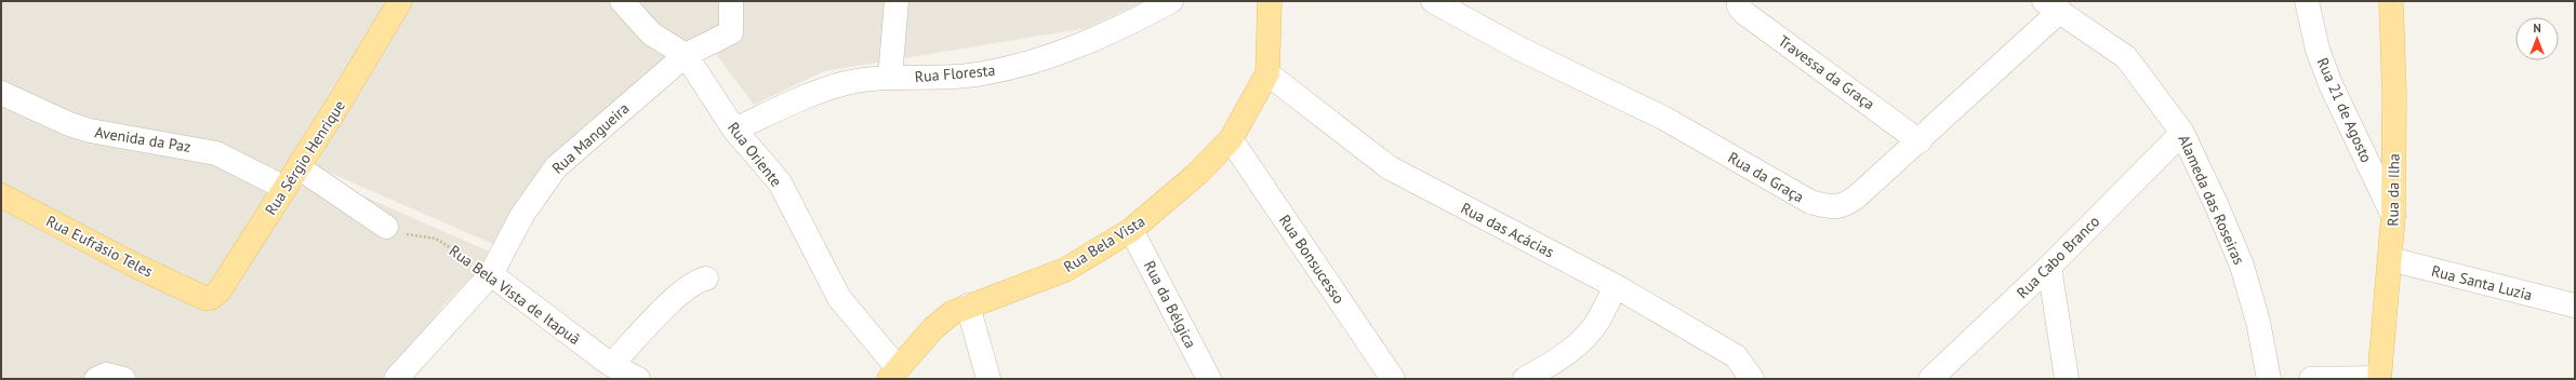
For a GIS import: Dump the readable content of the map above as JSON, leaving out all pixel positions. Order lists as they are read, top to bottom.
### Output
{
  "streets": {
    "main road": [
      "Rua Sérgio Henrique",
      "Rua da Ilha",
      "Rua Bela Vista",
      "Rua Eufrãsio Teles"
    ],
    "street": [
      "Travessa da Graça",
      "Rua Floresta",
      "Rua 21 de Agosto",
      "Rua Mangueira",
      "Avenida da Paz",
      "Rua Oriente",
      "Rua da Graça",
      "Alameda das Roseiras",
      "Rua das Acácias",
      "Rua Cabo Branco",
      "Rua Bonsucesso",
      "Rua Santa Luzia",
      "Rua Bela Vista de Itapuã",
      "Rua da Bélgica"
    ]
  },
  "crossings": [
    ["Travessa da Graça", "Rua da Graça"],
    ["Rua Floresta", "Rua Oriente"],
    ["Rua 21 de Agosto", "Rua da Ilha"],
    ["Rua Mangueira", "Rua Oriente"],
    ["Rua Mangueira", "Rua Bela Vista de Itapuã"],
    ["Avenida da Paz", "Rua Sérgio Henrique"],
    ["Rua Oriente", "Rua Bela Vista"],
    ["Rua Sérgio Henrique", "Rua Eufrãsio Teles"],
    ["Rua da Graça", "Alameda das Roseiras"],
    ["Rua da Ilha", "Rua Santa Luzia"],
    ["Alameda das Roseiras", "Rua Cabo Branco"],
    ["Rua das Acácias", "Rua Bela Vista"],
    ["Rua Bela Vista", "Rua Bonsucesso"],
    ["Rua Bela Vista", "Rua da Bélgica"]
  ],
  "north": "top"
}
